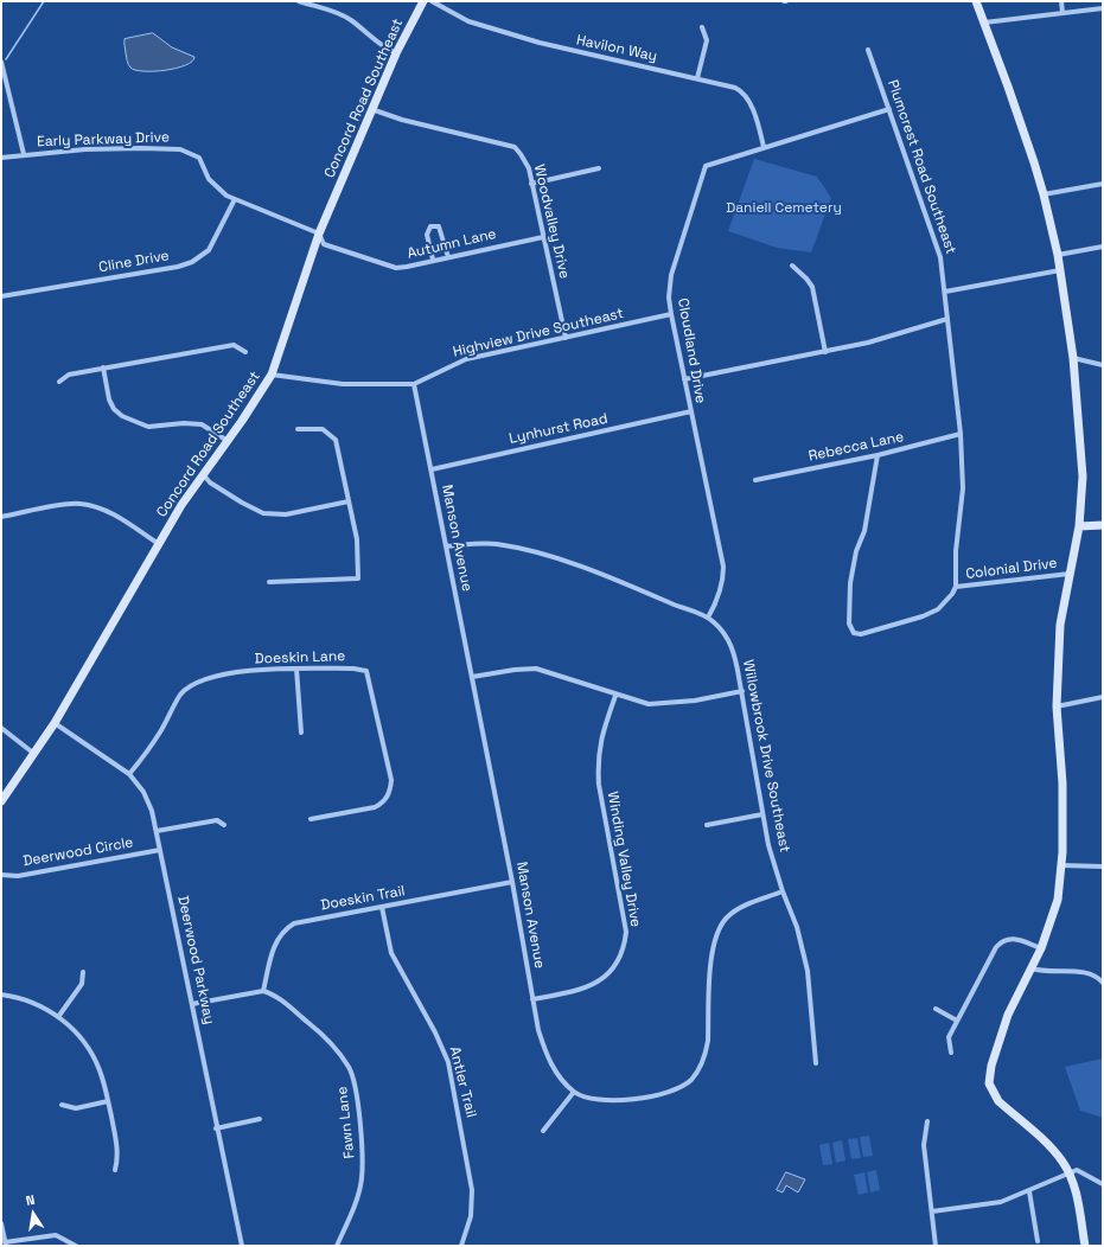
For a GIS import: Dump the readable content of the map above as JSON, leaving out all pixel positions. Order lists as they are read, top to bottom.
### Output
{
  "streets": {
    "street": [
      "Havilon Way",
      "Concord Road Southeast",
      "Early Parkway Drive",
      "Plumcrest Road Southeast",
      "Woodvalley Drive",
      "Autumn Lane",
      "Cline Drive",
      "Highview Drive Southeast",
      "Cloudland Drive",
      "Lynhurst Road",
      "Rebecca Lane",
      "Manson Avenue",
      "Colonial Drive",
      "Doeskin Lane",
      "Willowbrook Drive Southeast",
      "Deerwood Circle",
      "Winding Valley Drive",
      "Doeskin Trail",
      "Deerwood Parkway",
      "Antler Trail",
      "Fawn Lane"
    ]
  },
  "crossings": [
    ["Havilon Way", "Cloudland Drive"],
    ["Concord Road Southeast", "Early Parkway Drive"],
    ["Concord Road Southeast", "Woodvalley Drive"],
    ["Concord Road Southeast", "Autumn Lane"],
    ["Concord Road Southeast", "Highview Drive Southeast"],
    ["Concord Road Southeast", "Deerwood Parkway"],
    ["Early Parkway Drive", "Autumn Lane"],
    ["Early Parkway Drive", "Cline Drive"],
    ["Plumcrest Road Southeast", "Cloudland Drive"],
    ["Plumcrest Road Southeast", "Rebecca Lane"],
    ["Plumcrest Road Southeast", "Colonial Drive"],
    ["Woodvalley Drive", "Autumn Lane"],
    ["Woodvalley Drive", "Highview Drive Southeast"],
    ["Highview Drive Southeast", "Cloudland Drive"],
    ["Highview Drive Southeast", "Manson Avenue"],
    ["Cloudland Drive", "Lynhurst Road"],
    ["Cloudland Drive", "Willowbrook Drive Southeast"],
    ["Lynhurst Road", "Manson Avenue"],
    ["Manson Avenue", "Willowbrook Drive Southeast"],
    ["Manson Avenue", "Winding Valley Drive"],
    ["Manson Avenue", "Doeskin Trail"],
    ["Doeskin Lane", "Deerwood Parkway"],
    ["Deerwood Circle", "Deerwood Parkway"],
    ["Doeskin Trail", "Antler Trail"],
    ["Doeskin Trail", "Fawn Lane"]
  ],
  "parks": ["Daniell Cemetery"],
  "north": "top"
}
